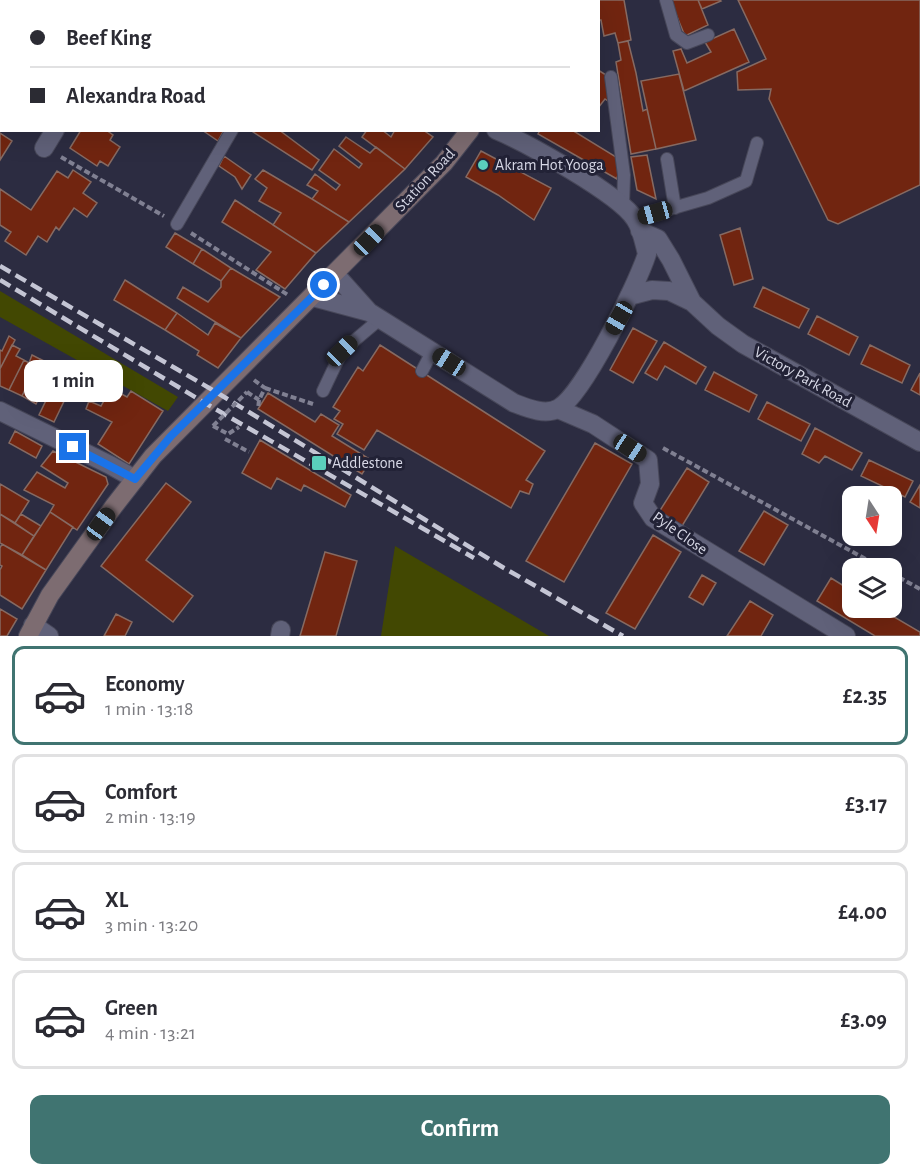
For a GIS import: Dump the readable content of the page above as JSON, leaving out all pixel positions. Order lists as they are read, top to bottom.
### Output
{
  "streets": {
    "main road": ["Station Road"],
    "street": ["Victory Park Road", "Pyle Close"]
  },
  "places": {
    "other": ["Akram Hot Yooga"],
    "transit": ["Addlestone"]
  },
  "north": "bottom",
  "page": {
    "banner": ["Beef King", "Alexandra Road"],
    "bubble": "1 min",
    "list": [
      {
        "name": "Economy",
        "note": "1 min · 13:18",
        "value": "£2.35"
      },
      {
        "name": "Comfort",
        "note": "2 min · 13:19",
        "value": "£3.17"
      },
      {
        "name": "XL",
        "note": "3 min · 13:20",
        "value": "£4.00"
      },
      {
        "name": "Green",
        "note": "4 min · 13:21",
        "value": "£3.09"
      }
    ],
    "buttons": "Confirm"
  }
}
